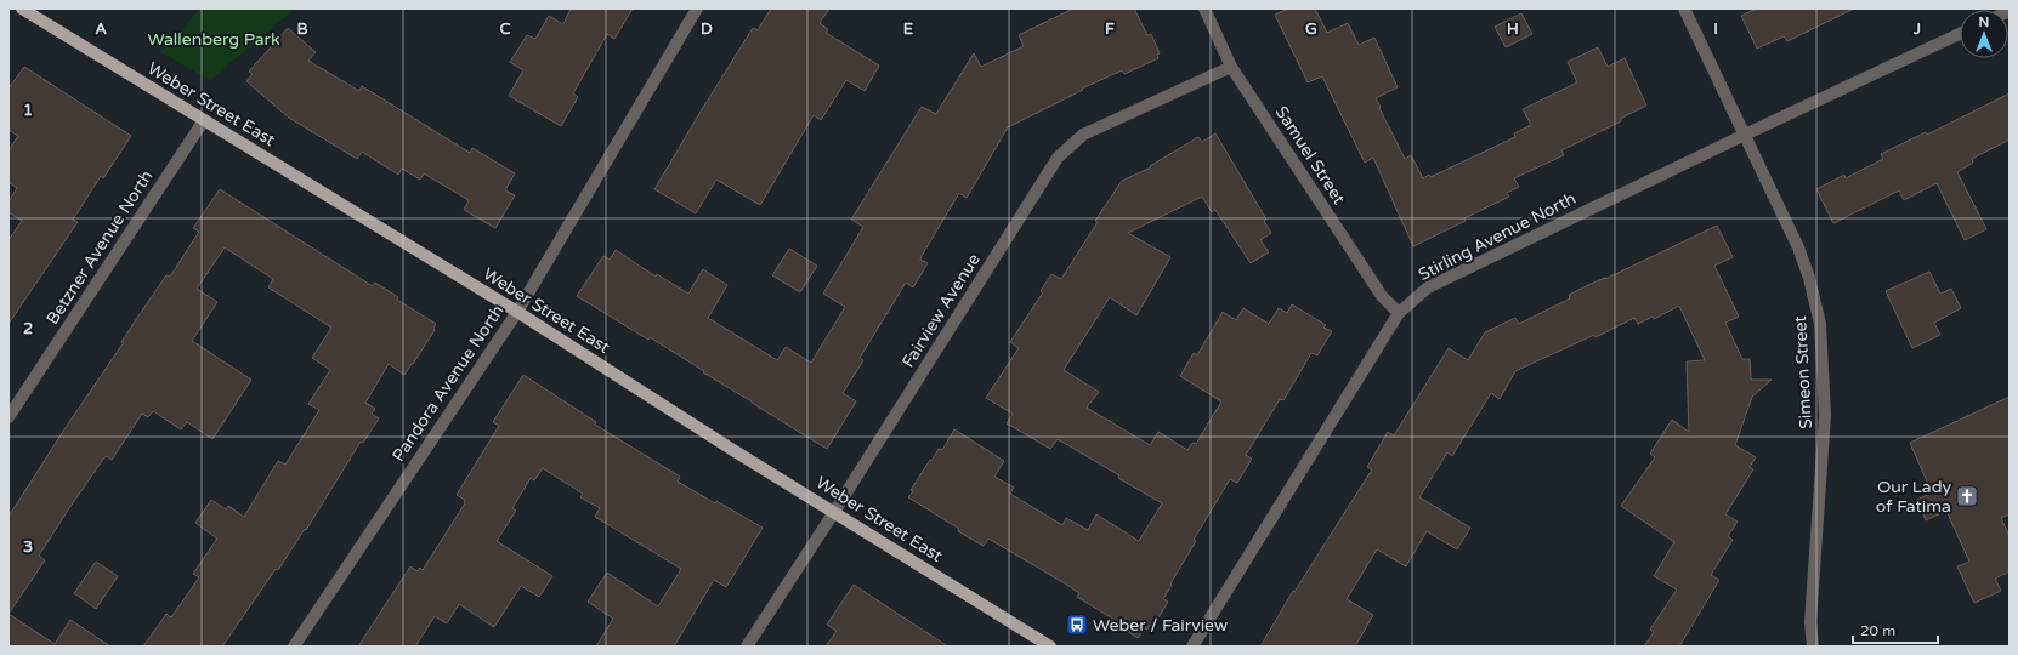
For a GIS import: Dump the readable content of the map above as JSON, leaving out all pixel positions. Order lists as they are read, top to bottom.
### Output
{
  "streets": {
    "main road": ["Weber Street East"],
    "street": [
      "Samuel Street",
      "Stirling Avenue North",
      "Betzner Avenue North",
      "Fairview Avenue",
      "Simeon Street",
      "Pandora Avenue North"
    ]
  },
  "crossings": [
    ["Weber Street East", "Betzner Avenue North"],
    ["Weber Street East", "Fairview Avenue"],
    ["Weber Street East", "Pandora Avenue North"],
    ["Samuel Street", "Stirling Avenue North"],
    ["Samuel Street", "Fairview Avenue"],
    ["Stirling Avenue North", "Simeon Street"]
  ],
  "parks": ["Wallenberg Park"],
  "places": {
    "church": ["Our Lady of Fatima"],
    "bus stop": ["Weber / Fairview"]
  },
  "scale_bar": "20 m",
  "north": "top",
  "grid": {
    "columns": [
      "A",
      "B",
      "C",
      "D",
      "E",
      "F",
      "G",
      "H",
      "I",
      "J"
    ],
    "rows": ["1", "2", "3"]
  }
}
